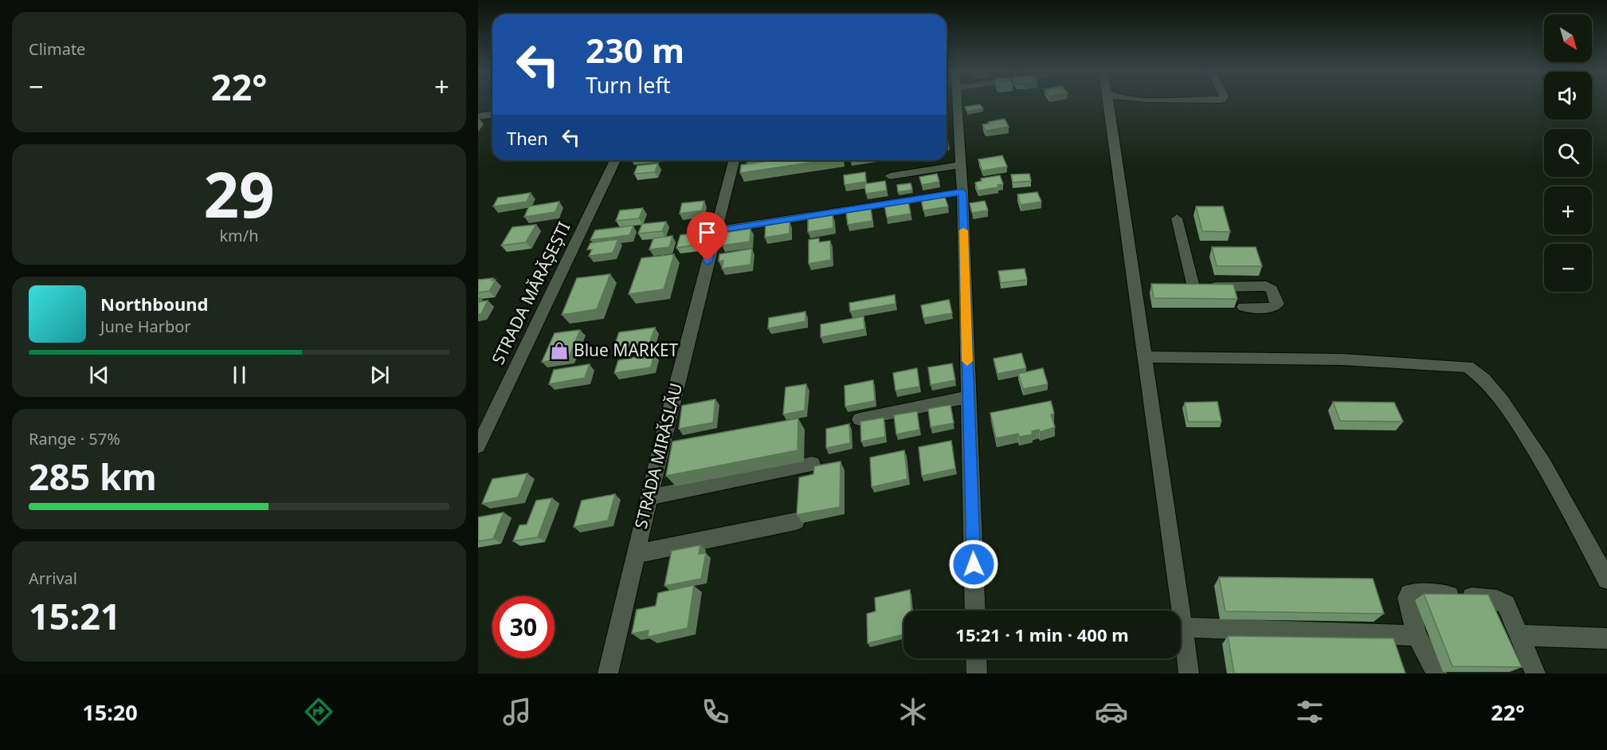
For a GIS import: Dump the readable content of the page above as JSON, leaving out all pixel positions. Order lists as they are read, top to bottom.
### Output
{
  "streets": {
    "street": ["STRADA MĂRĂȘEȘTI", "STRADA MIRĂSLĂU"]
  },
  "places": {
    "shop": ["Blue MARKET"]
  },
  "north": "bottom right",
  "page": {
    "tile": [
      "Climate",
      ["29", "km/h"],
      ["Range · 57%", "285 km"],
      ["Arrival", "15:21"]
    ],
    "map_buttons": ["+", "−"],
    "turn": ["230 m", "Turn left"],
    "heat": ["−", "22°", "+"],
    "then": "Then",
    "song": ["Northbound", "June Harbor"],
    "limit": "30",
    "trip": "15:21 · 1 min · 400 m",
    "tabs": ["15:20", "22°"]
  }
}
